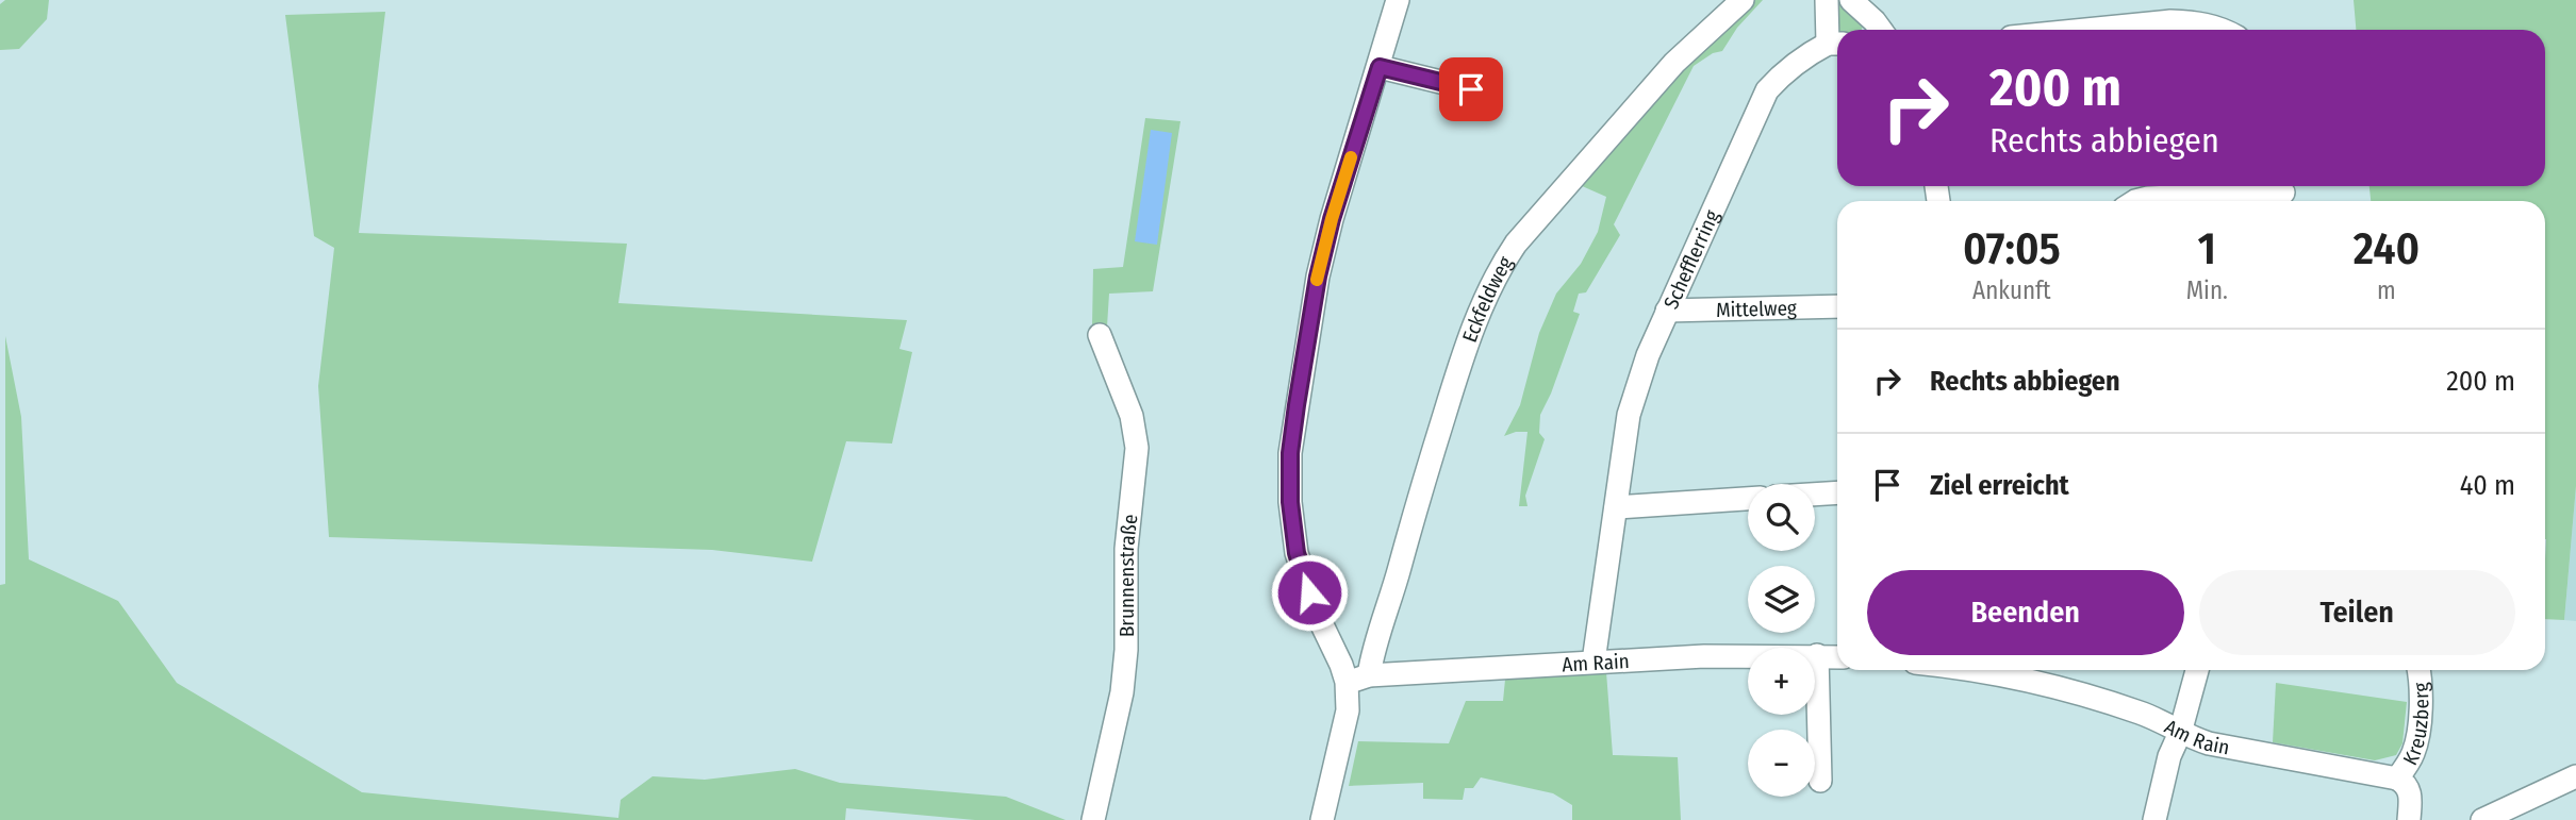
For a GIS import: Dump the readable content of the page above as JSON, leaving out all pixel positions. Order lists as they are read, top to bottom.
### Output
{
  "streets": {
    "street": [
      "Schefflerring",
      "Eckfeldweg",
      "Mittelweg",
      "Brunnenstraße",
      "Am Rain",
      "Kreuzberg"
    ]
  },
  "crossings": [
    ["Schefflerring", "Mittelweg"],
    ["Schefflerring", "Am Rain"],
    ["Eckfeldweg", "Am Rain"],
    ["Am Rain", "Kreuzberg"]
  ],
  "page": {
    "turn": ["200 m", "Rechts abbiegen"],
    "eta": [
      "07:05",
      "Ankunft",
      "1",
      "Min.",
      "240",
      "m"
    ],
    "list": [
      {
        "name": "Rechts abbiegen",
        "value": "200 m"
      },
      {
        "name": "Ziel erreicht",
        "value": "40 m"
      }
    ],
    "map_buttons": ["+", "−"],
    "buttons": ["Beenden", "Teilen"]
  }
}
